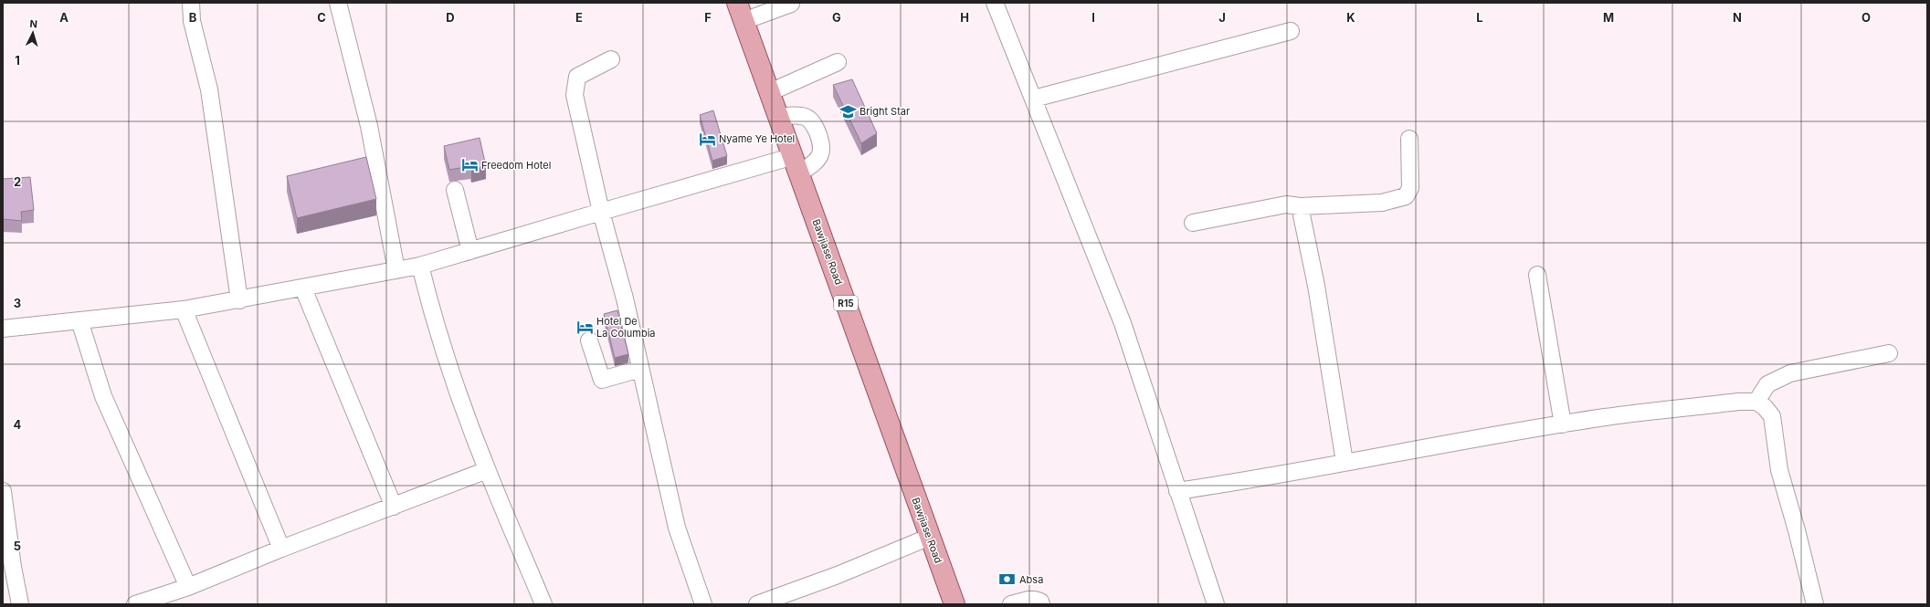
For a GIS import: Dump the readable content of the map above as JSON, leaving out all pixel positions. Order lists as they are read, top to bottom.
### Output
{
  "streets": {
    "main road": ["Bawjiase Road", "R15"]
  },
  "places": {
    "school or university": ["Bright Star"],
    "hotel": ["Nyame Ye Hotel", "Freedom Hotel", "Hotel De La Columbia"],
    "bank": ["Absa"]
  },
  "north": "top",
  "grid": {
    "columns": [
      "A",
      "B",
      "C",
      "D",
      "E",
      "F",
      "G",
      "H",
      "I",
      "J",
      "K",
      "L",
      "M",
      "N",
      "O"
    ],
    "rows": [
      "1",
      "2",
      "3",
      "4",
      "5"
    ]
  }
}
